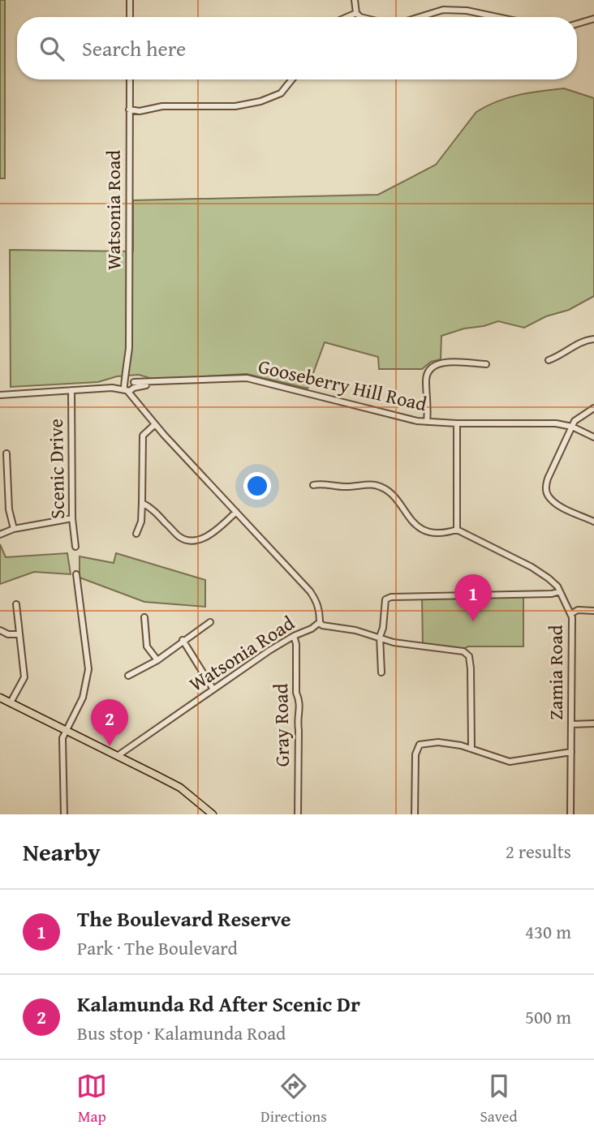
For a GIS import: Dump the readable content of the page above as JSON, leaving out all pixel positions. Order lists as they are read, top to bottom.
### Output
{
  "streets": {
    "street": [
      "Watsonia Road",
      "Gooseberry Hill Road",
      "Scenic Drive",
      "Zamia Road",
      "Gray Road"
    ]
  },
  "crossings": [
    ["Watsonia Road", "Gooseberry Hill Road"],
    ["Watsonia Road", "Gray Road"],
    ["Gooseberry Hill Road", "Scenic Drive"]
  ],
  "page": {
    "search": "Search here",
    "pins": ["1", "2"],
    "heading": ["Nearby", "2 results"],
    "list": [
      {
        "mark": "1",
        "name": "The Boulevard Reserve",
        "note": "Park · The Boulevard",
        "value": "430 m"
      },
      {
        "mark": "2",
        "name": "Kalamunda Rd After Scenic Dr",
        "note": "Bus stop · Kalamunda Road",
        "value": "500 m"
      }
    ],
    "nav": ["Map", "Directions", "Saved"]
  }
}
